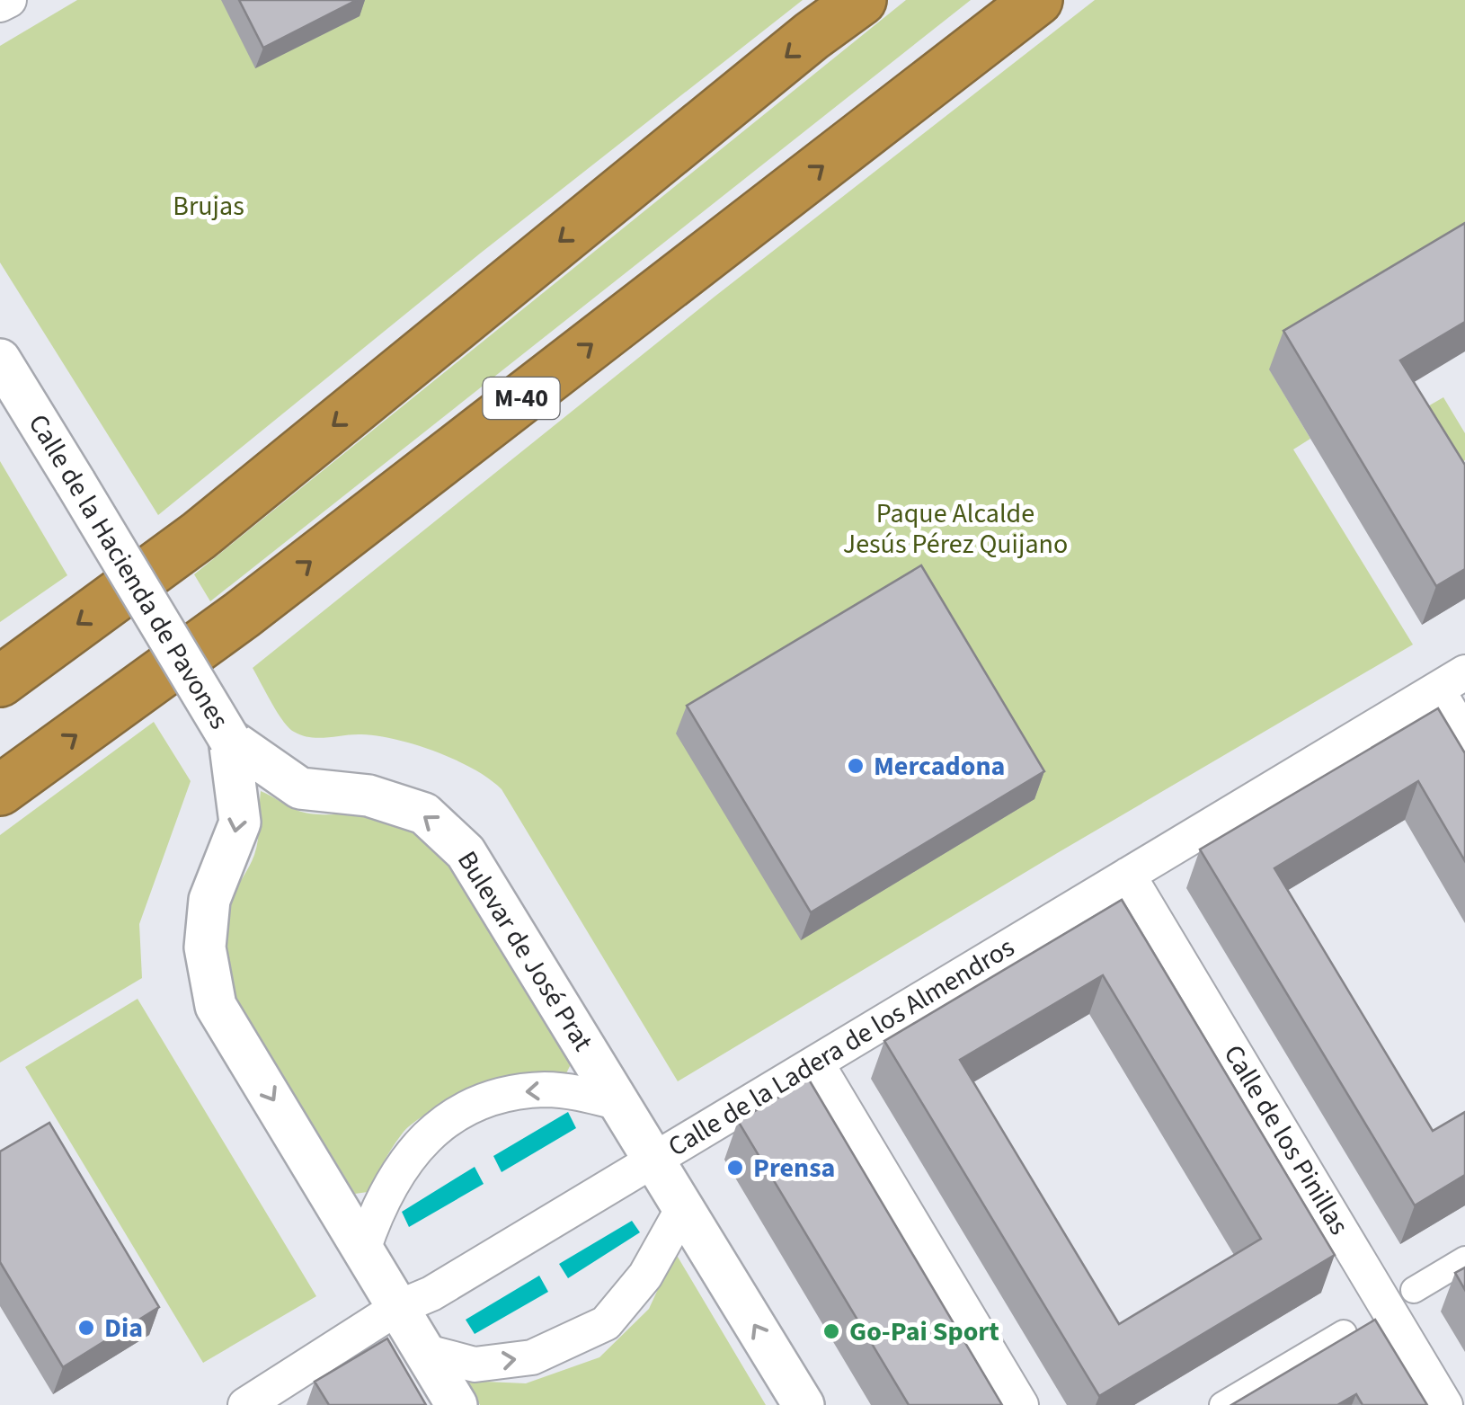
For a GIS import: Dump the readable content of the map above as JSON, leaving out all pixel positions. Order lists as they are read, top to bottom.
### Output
{
  "streets": {
    "highway": ["M-40"],
    "street": [
      "Calle de la Hacienda de Pavones",
      "Bulevar de José Prat",
      "Calle de la Ladera de los Almendros",
      "Calle de los Pinillas"
    ]
  },
  "crossings": [
    ["Calle de la Hacienda de Pavones", "Bulevar de José Prat"],
    ["Bulevar de José Prat", "Calle de la Ladera de los Almendros"],
    ["Calle de la Ladera de los Almendros", "Calle de los Pinillas"]
  ],
  "parks": ["Brujas", "Paque Alcalde Jesús Pérez Quijano"],
  "places": [
    "Mercadona",
    "Prensa",
    "Dia",
    "Go-Pai Sport"
  ]
}
